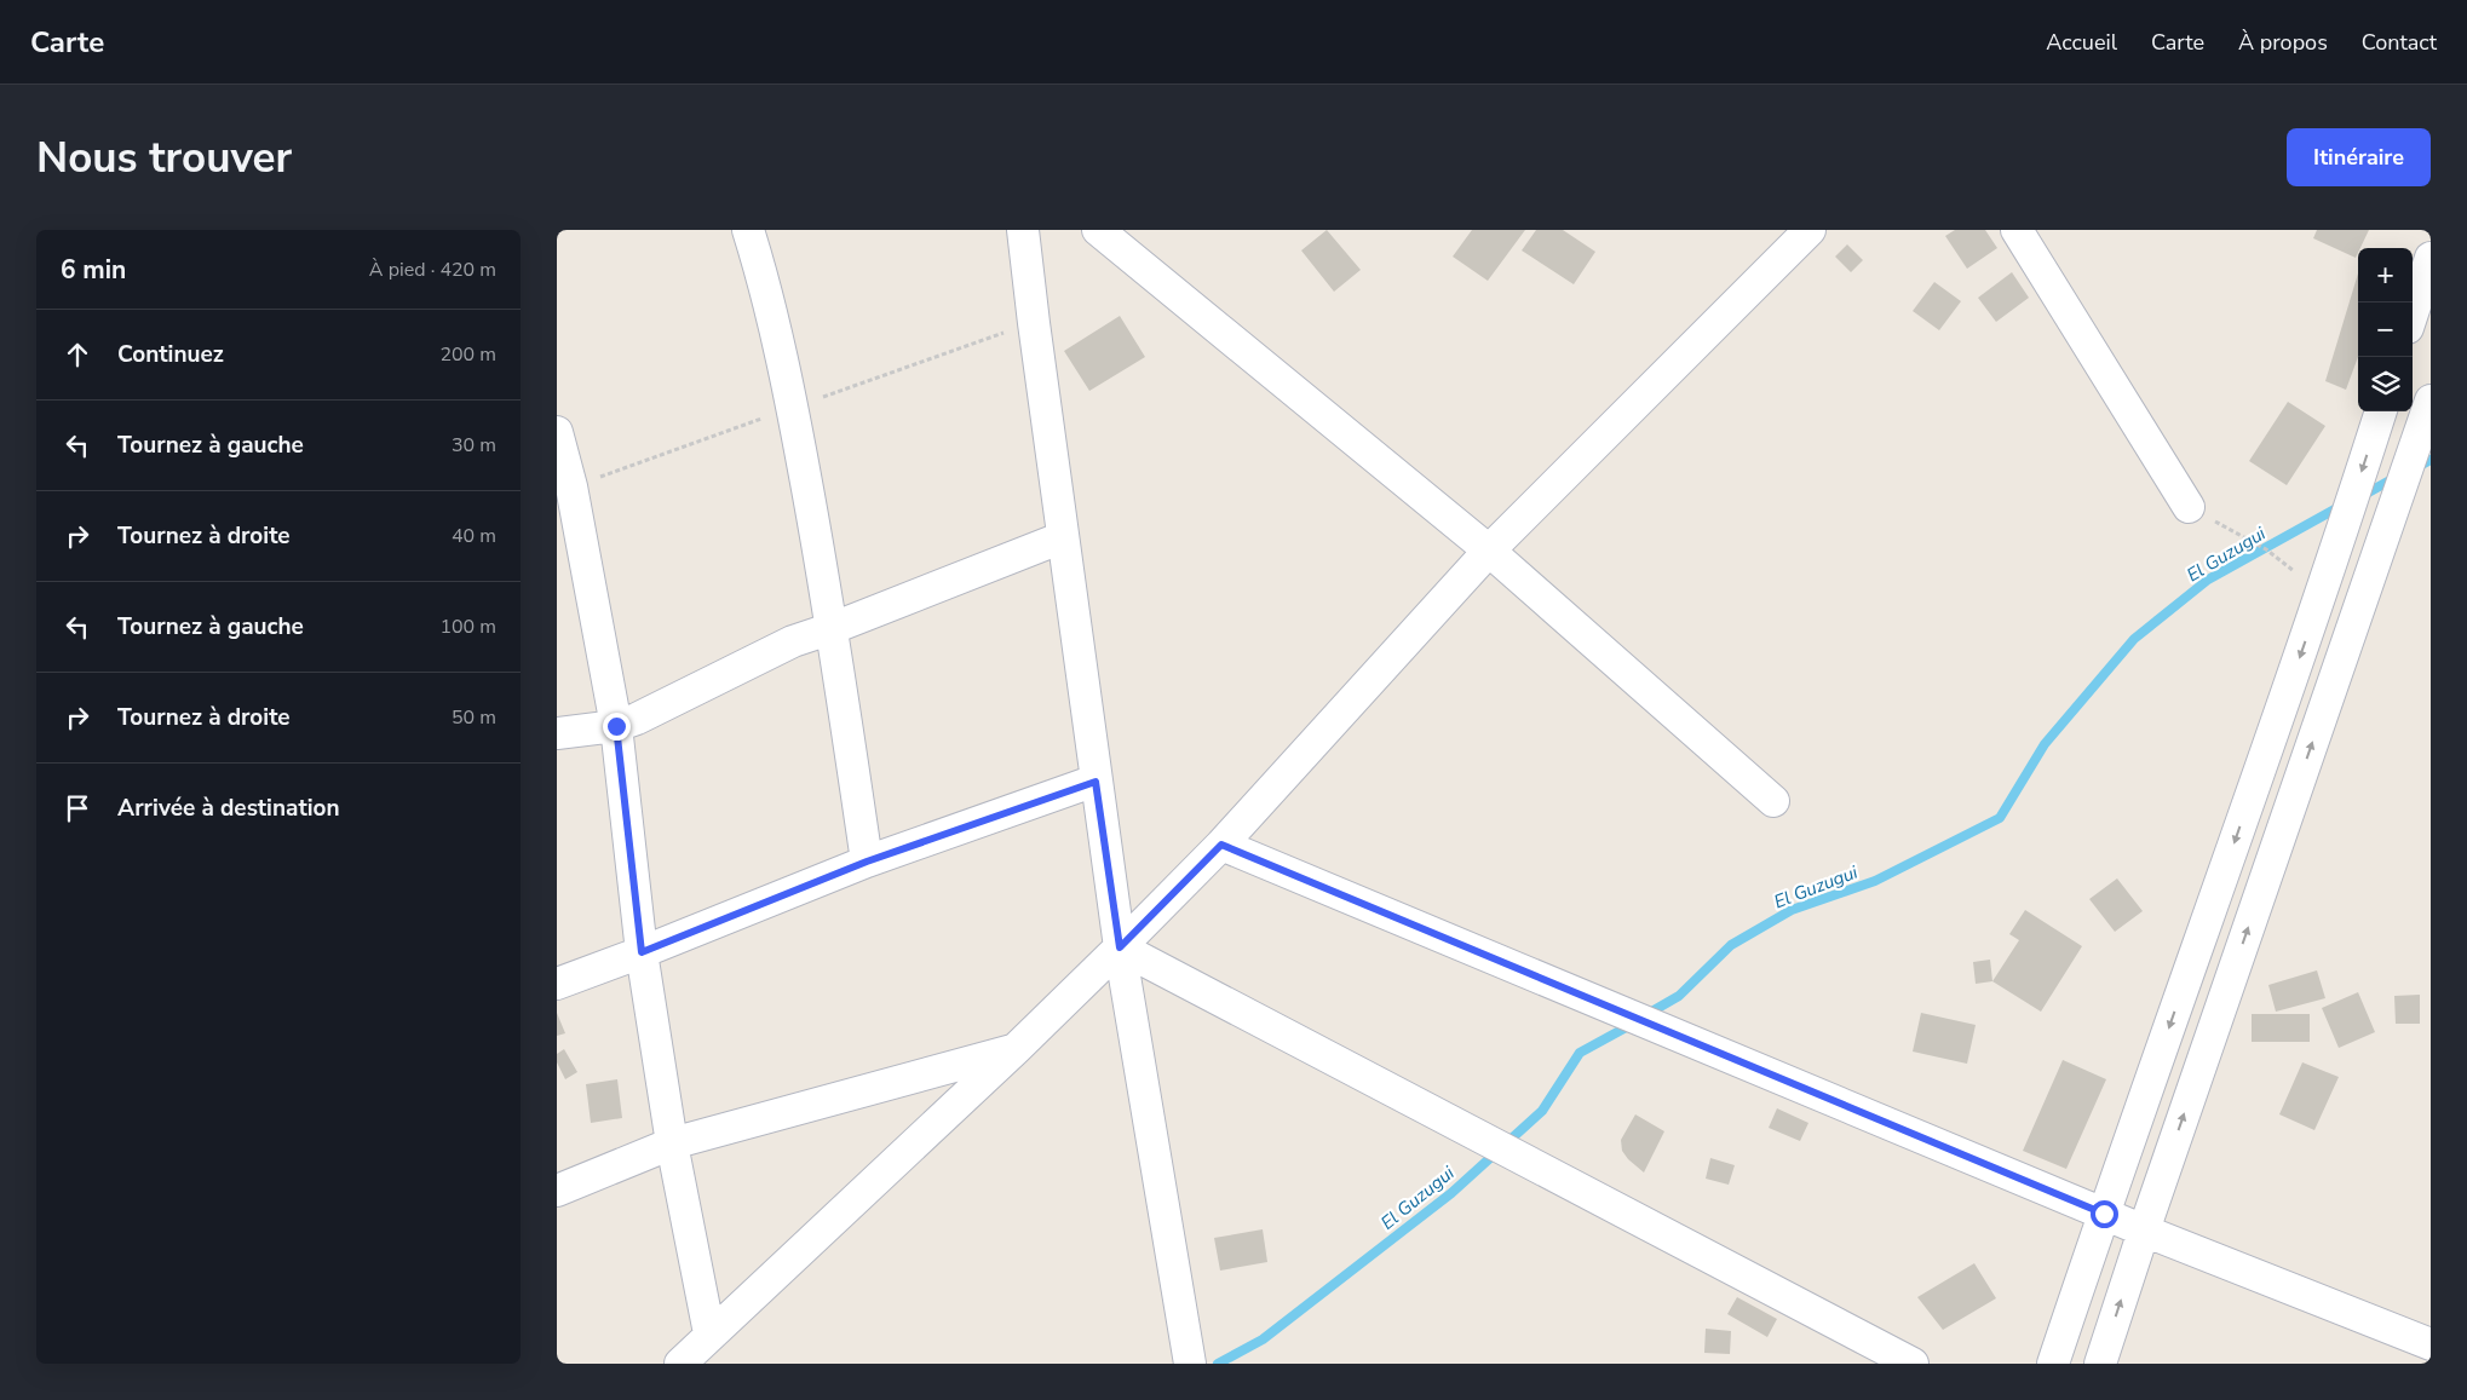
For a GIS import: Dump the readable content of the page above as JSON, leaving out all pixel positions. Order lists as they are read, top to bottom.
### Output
{
  "water": ["El Guzugui"],
  "page": {
    "header": "Carte",
    "nav": [
      "Accueil",
      "Carte",
      "À propos",
      "Contact"
    ],
    "buttons": "Itinéraire",
    "title": "Nous trouver",
    "heading": ["6 min", "À pied · 420 m"],
    "map_buttons": ["+", "−"],
    "list": [
      ["Continuez", "200 m"],
      ["Tournez à gauche", "30 m"],
      ["Tournez à droite", "40 m"],
      ["Tournez à gauche", "100 m"],
      ["Tournez à droite", "50 m"],
      "Arrivée à destination"
    ]
  }
}
